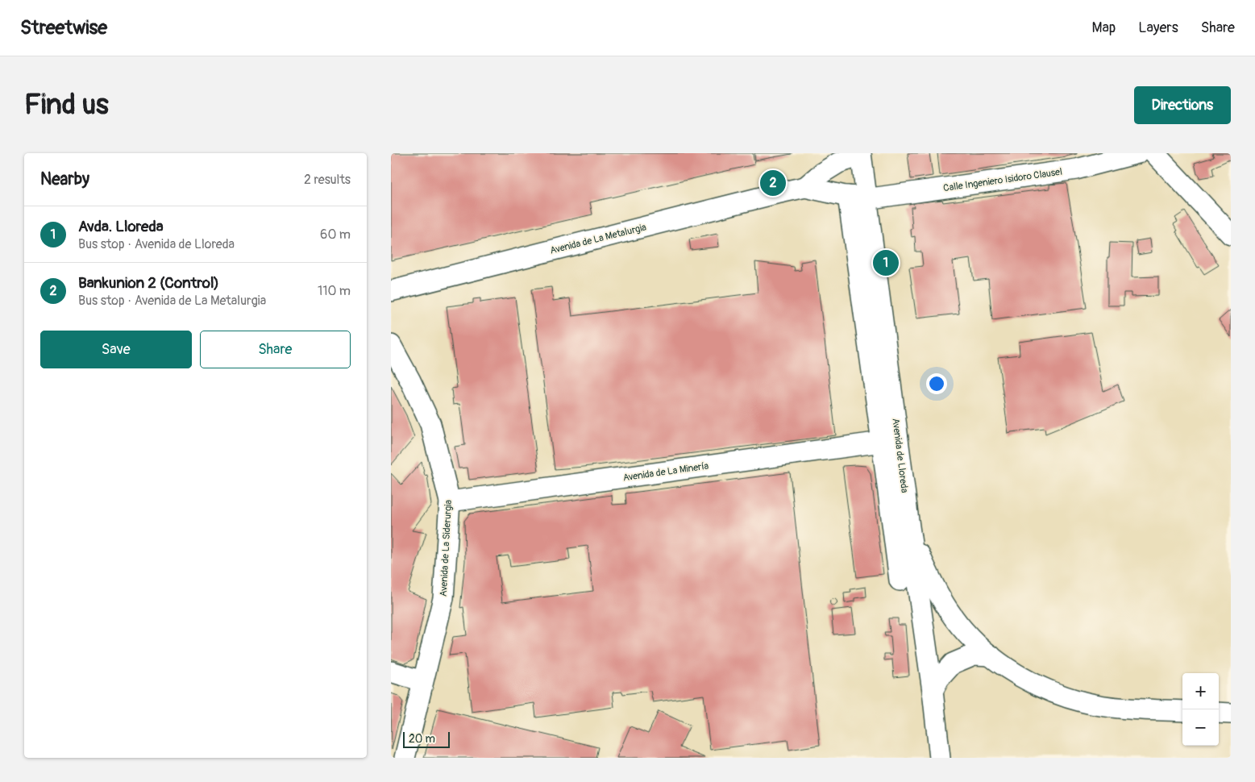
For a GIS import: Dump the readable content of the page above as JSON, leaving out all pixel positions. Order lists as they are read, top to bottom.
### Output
{
  "streets": {
    "street": [
      "Calle Ingeniero Isidoro Clausel",
      "Avenida de La Metalurgia",
      "Avenida de Lloreda",
      "Avenida de La Minería",
      "Avenida de La Siderurgia"
    ]
  },
  "crossings": [
    ["Calle Ingeniero Isidoro Clausel", "Avenida de La Metalurgia"],
    ["Calle Ingeniero Isidoro Clausel", "Avenida de Lloreda"],
    ["Avenida de Lloreda", "Avenida de La Minería"],
    ["Avenida de La Minería", "Avenida de La Siderurgia"]
  ],
  "scale_bar": "20 m",
  "page": {
    "header": "Streetwise",
    "nav": ["Map", "Layers", "Share"],
    "buttons": [
      "Directions",
      ["Save", "Share"]
    ],
    "title": "Find us",
    "heading": ["Nearby", "2 results"],
    "pins": ["2", "1"],
    "list": [
      {
        "mark": "1",
        "name": "Avda. Lloreda",
        "note": "Bus stop · Avenida de Lloreda",
        "value": "60 m"
      },
      {
        "mark": "2",
        "name": "Bankunion 2 (Control)",
        "note": "Bus stop · Avenida de La Metalurgia",
        "value": "110 m"
      }
    ],
    "map_buttons": ["+", "−"],
    "scale": "20 m"
  }
}
